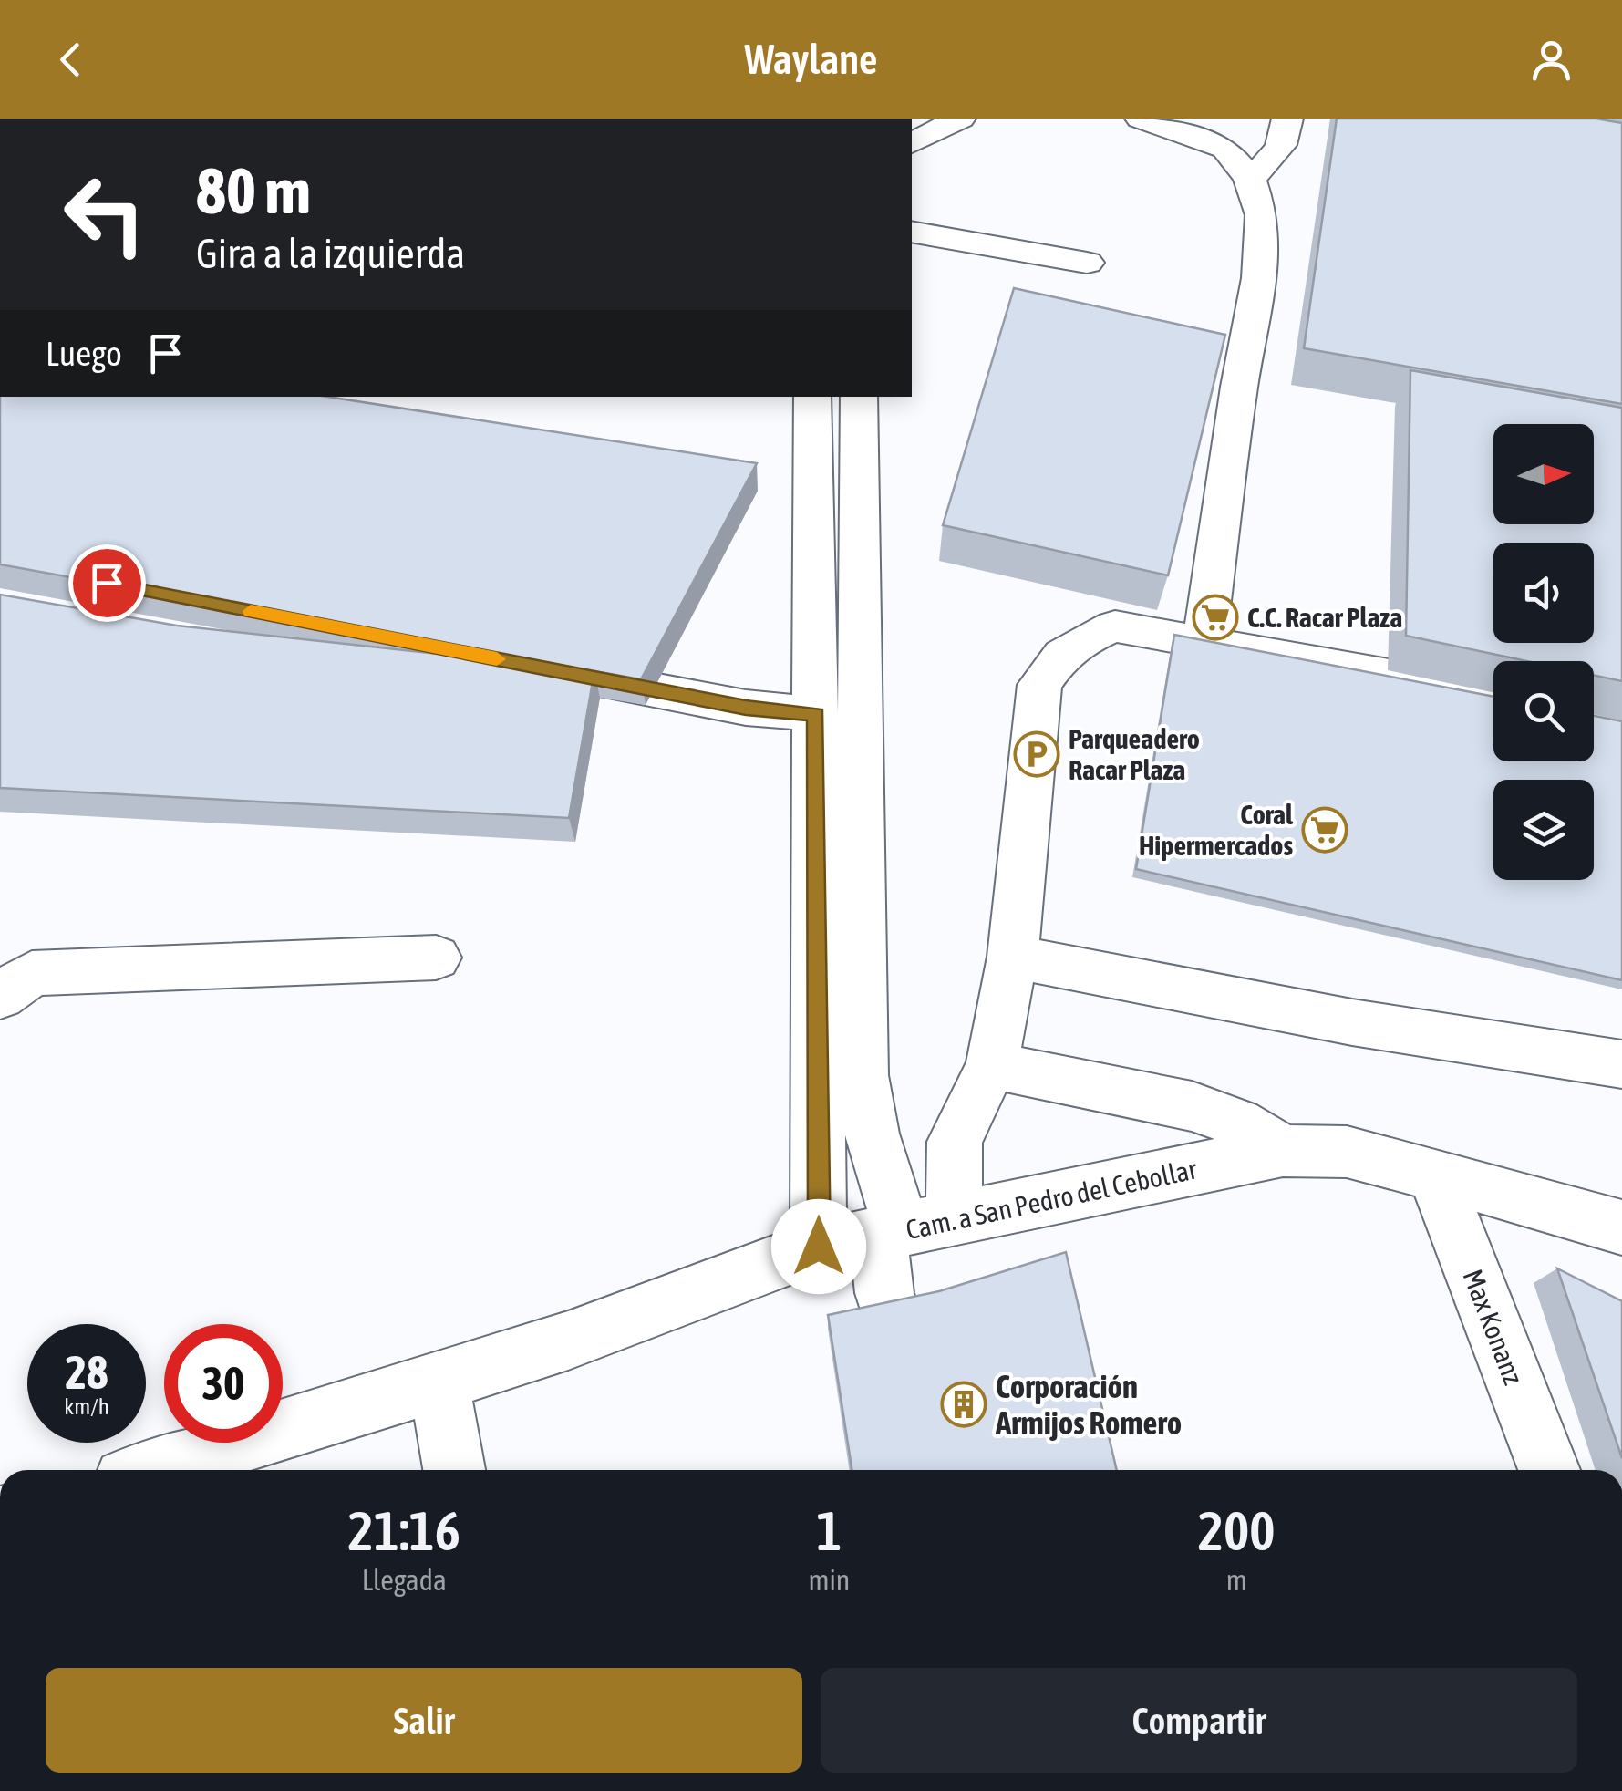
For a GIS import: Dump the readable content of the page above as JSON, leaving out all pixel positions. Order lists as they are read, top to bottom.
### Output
{
  "streets": {
    "street": ["Cam. a San Pedro del Cebollar", "Max Konanz"]
  },
  "crossings": [
    ["Cam. a San Pedro del Cebollar", "Max Konanz"]
  ],
  "places": {
    "supermarket": ["C.C. Racar Plaza", "Coral Hipermercados"],
    "parking": ["Parqueadero Racar Plaza"],
    "building": ["Corporación Armijos Romero"]
  },
  "north": "right",
  "page": {
    "header": "Waylane",
    "turn": ["80 m", "Gira a la izquierda"],
    "then": "Luego",
    "speed": "28 km/h",
    "limit": "30",
    "eta": [
      "21:16",
      "Llegada",
      "1",
      "min",
      "200",
      "m"
    ],
    "buttons": ["Salir", "Compartir"]
  }
}
